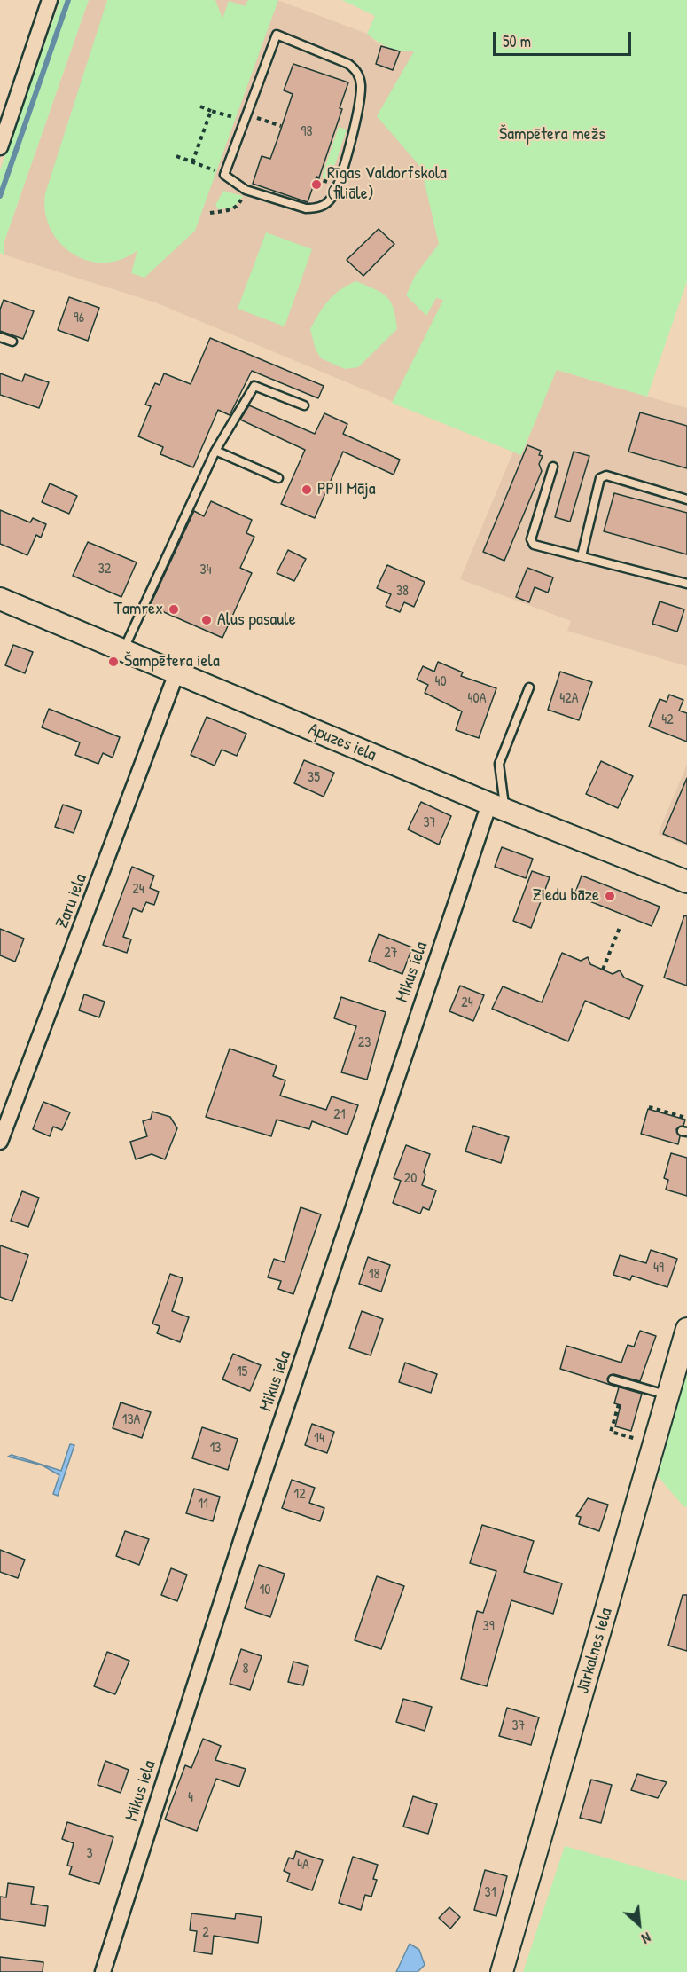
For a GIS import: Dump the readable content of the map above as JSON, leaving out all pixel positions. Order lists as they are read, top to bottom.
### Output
{
  "streets": {
    "street": [
      "Apuzes iela",
      "Zaru iela",
      "Mikus iela",
      "Jūrkalnes iela"
    ]
  },
  "crossings": [
    ["Apuzes iela", "Zaru iela"],
    ["Apuzes iela", "Mikus iela"]
  ],
  "parks": ["Šampētera mežs"],
  "places": [
    "Rīgas Valdorfskola (filiāle)",
    "PPII Māja",
    "Tamrex",
    "Alus pasaule",
    "Šampētera iela",
    "Ziedu bāze"
  ],
  "house_numbers": [
    "98",
    "96",
    "32",
    "34",
    "38",
    "40",
    "40A",
    "42A",
    "42",
    "35",
    "37",
    "24",
    "27",
    "24",
    "23",
    "21",
    "20",
    "49",
    "18",
    "15",
    "13A",
    "14",
    "13",
    "12",
    "11",
    "10",
    "39",
    "8",
    "37",
    "4",
    "3",
    "4A",
    "31",
    "2"
  ],
  "scale_bar": "50 m",
  "north": "bottom right"
}
